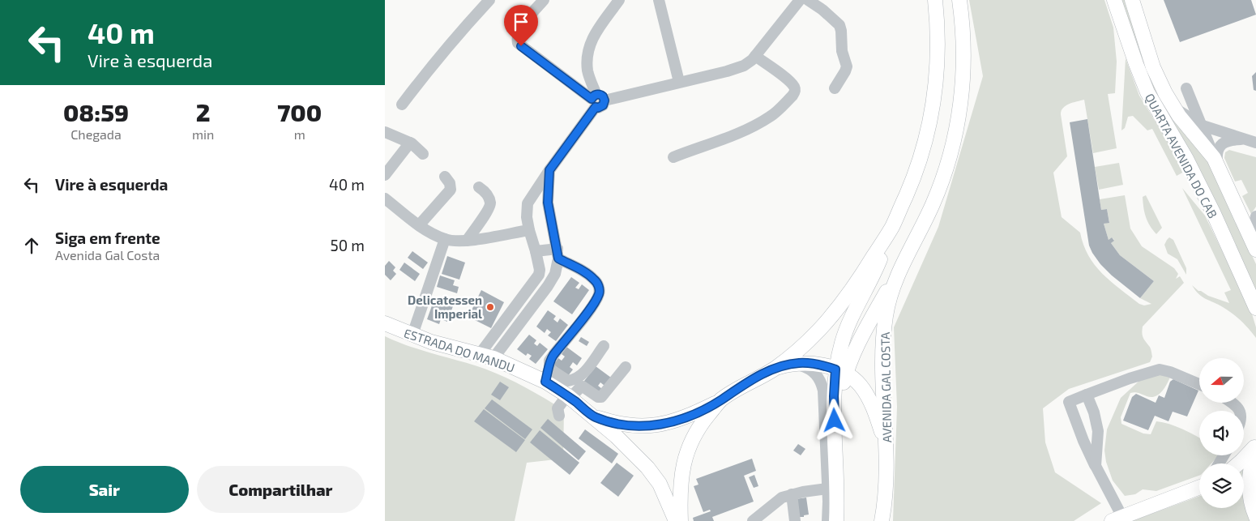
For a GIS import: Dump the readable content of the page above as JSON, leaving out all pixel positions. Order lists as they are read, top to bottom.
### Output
{
  "streets": {
    "main road": ["QUARTA AVENIDA DO CAB", "ESTRADA DO MANDU", "AVENIDA GAL COSTA"]
  },
  "places": ["Delicatessen Imperial"],
  "north": "left",
  "page": {
    "turn": ["40 m", "Vire à esquerda"],
    "eta": [
      "08:59",
      "Chegada",
      "2",
      "min",
      "700",
      "m"
    ],
    "list": [
      {
        "name": "Vire à esquerda",
        "value": "40 m"
      },
      {
        "name": "Siga em frente",
        "note": "Avenida Gal Costa",
        "value": "50 m"
      }
    ],
    "buttons": ["Sair", "Compartilhar"]
  }
}
